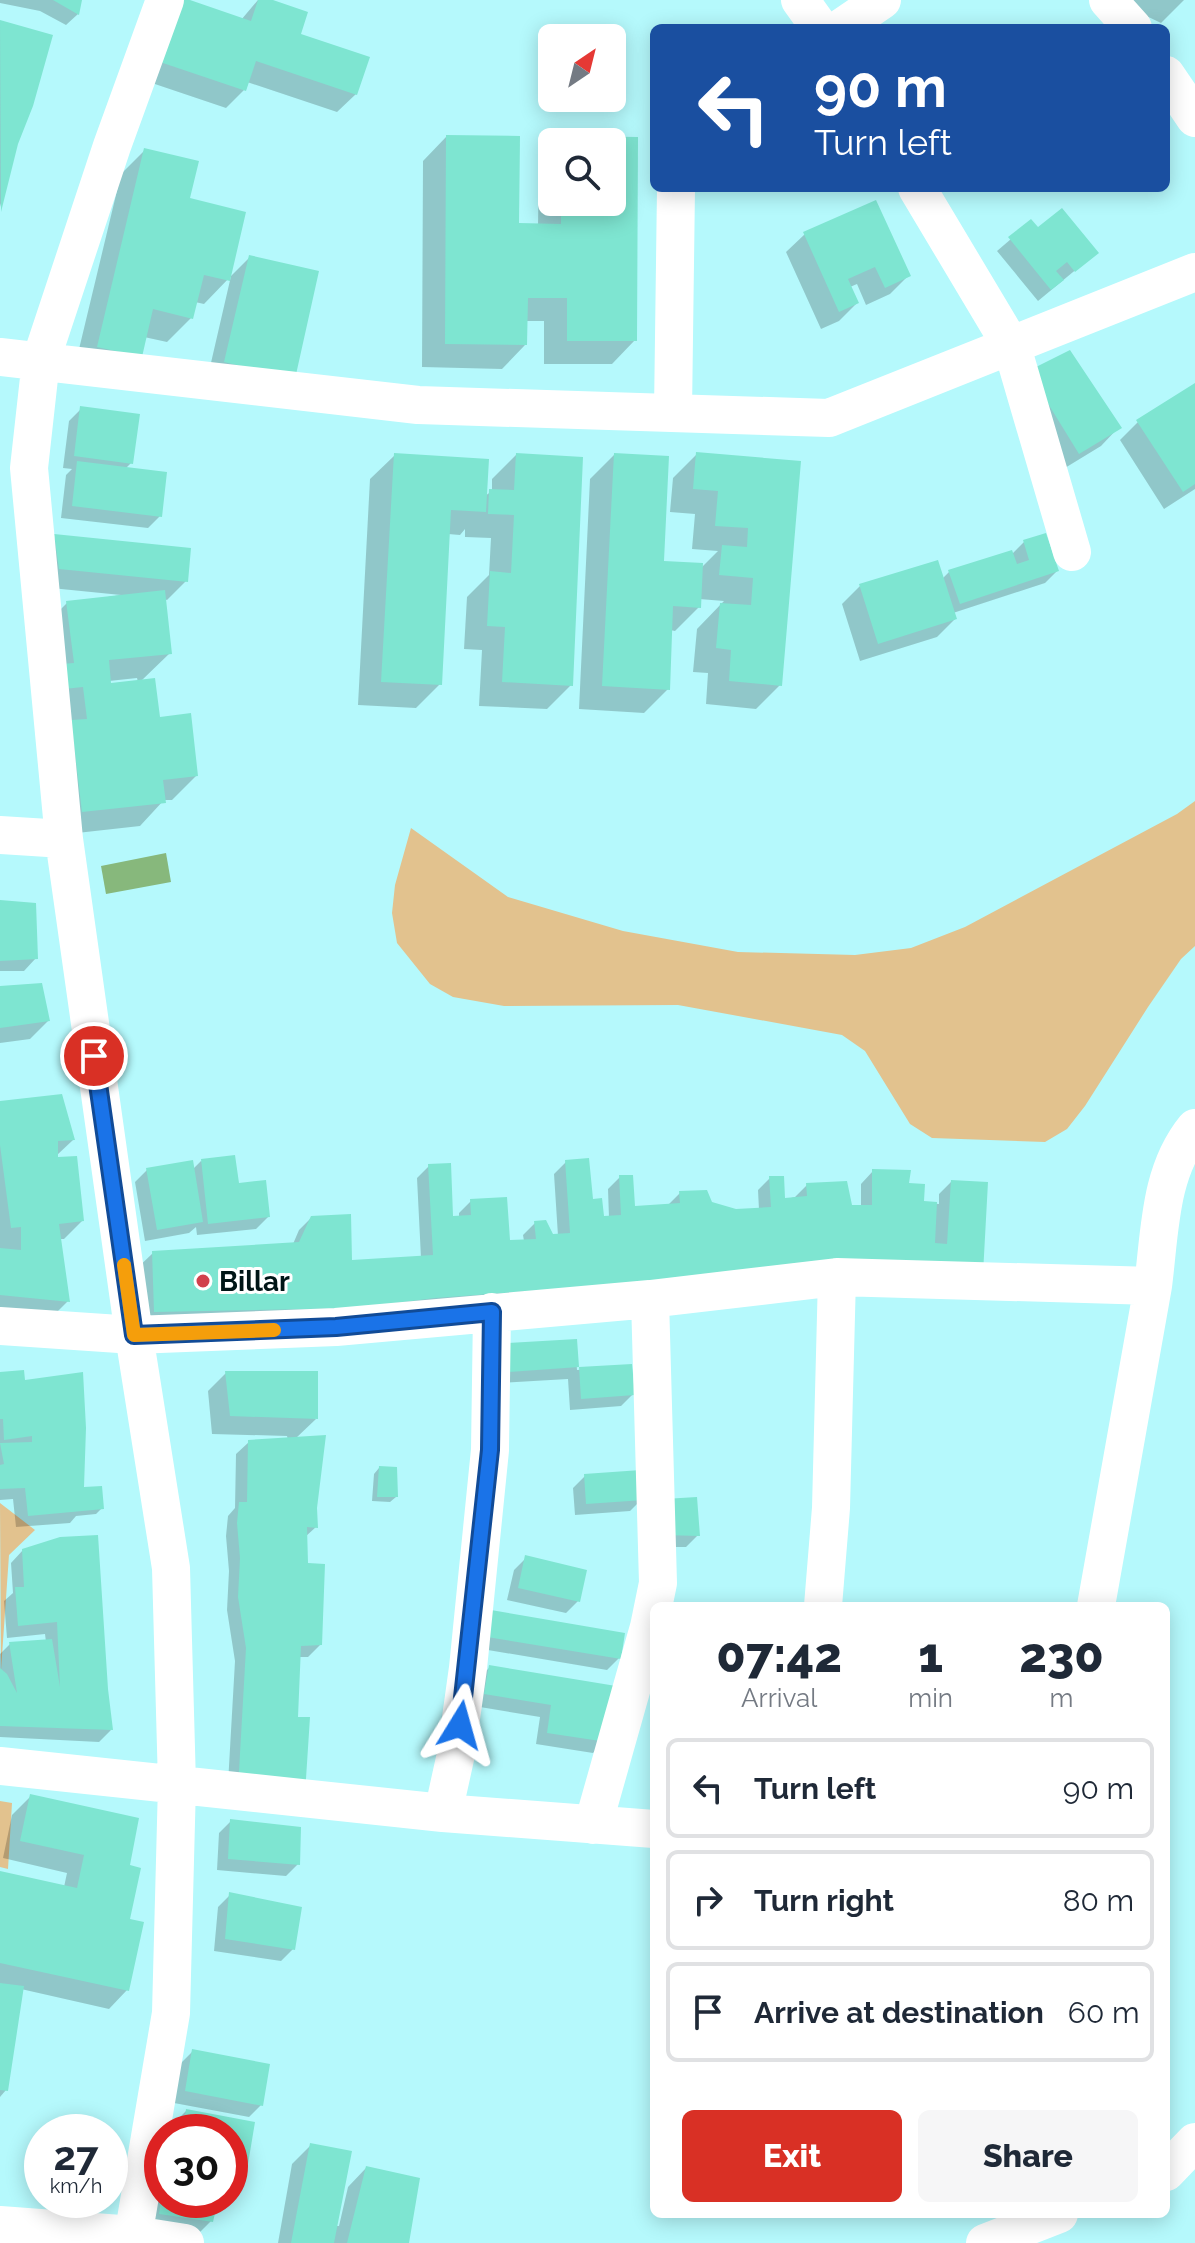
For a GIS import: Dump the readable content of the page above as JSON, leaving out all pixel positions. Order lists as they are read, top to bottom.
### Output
{
  "places": ["Billar"],
  "north": "top right",
  "page": {
    "turn": ["90 m", "Turn left"],
    "eta": [
      "07:42",
      "Arrival",
      "1",
      "min",
      "230",
      "m"
    ],
    "list": [
      {
        "name": "Turn left",
        "value": "90 m"
      },
      {
        "name": "Turn right",
        "value": "80 m"
      },
      {
        "name": "Arrive at destination",
        "value": "60 m"
      }
    ],
    "buttons": ["Exit", "Share"],
    "speed": "27 km/h",
    "limit": "30"
  }
}
